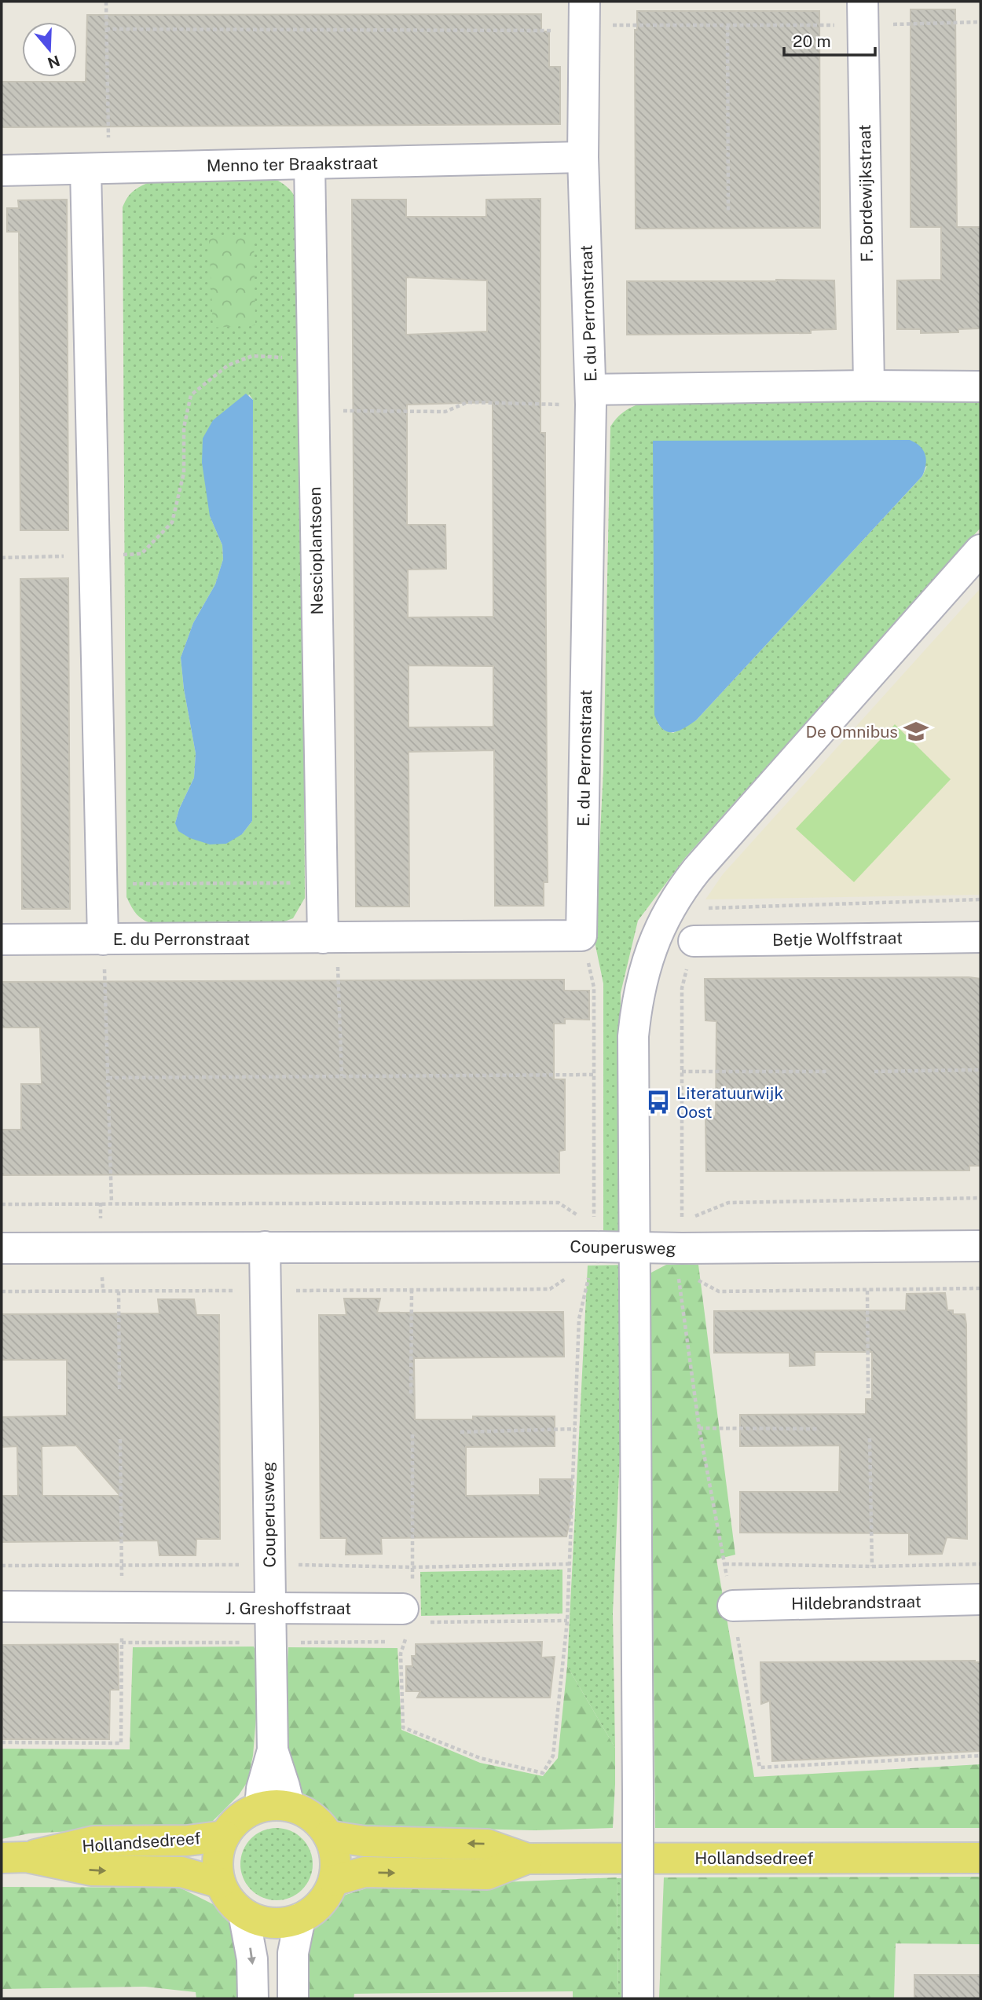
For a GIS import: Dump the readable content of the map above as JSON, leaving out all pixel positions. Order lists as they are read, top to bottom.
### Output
{
  "streets": {
    "main road": ["Hollandsedreef"],
    "street": [
      "Menno ter Braakstraat",
      "F. Bordewijkstraat",
      "E. du Perronstraat",
      "Nescioplantsoen",
      "Betje Wolffstraat",
      "Couperusweg",
      "Hildebrandstraat",
      "J. Greshoffstraat"
    ]
  },
  "crossings": [
    ["Menno ter Braakstraat", "E. du Perronstraat"],
    ["Menno ter Braakstraat", "Nescioplantsoen"],
    ["E. du Perronstraat", "Nescioplantsoen"],
    ["Couperusweg", "J. Greshoffstraat"],
    ["Couperusweg", "Hollandsedreef"]
  ],
  "places": {
    "school or university": ["De Omnibus"],
    "bus stop": ["Literatuurwijk Oost"]
  },
  "scale_bar": "20 m",
  "north": "bottom"
}
